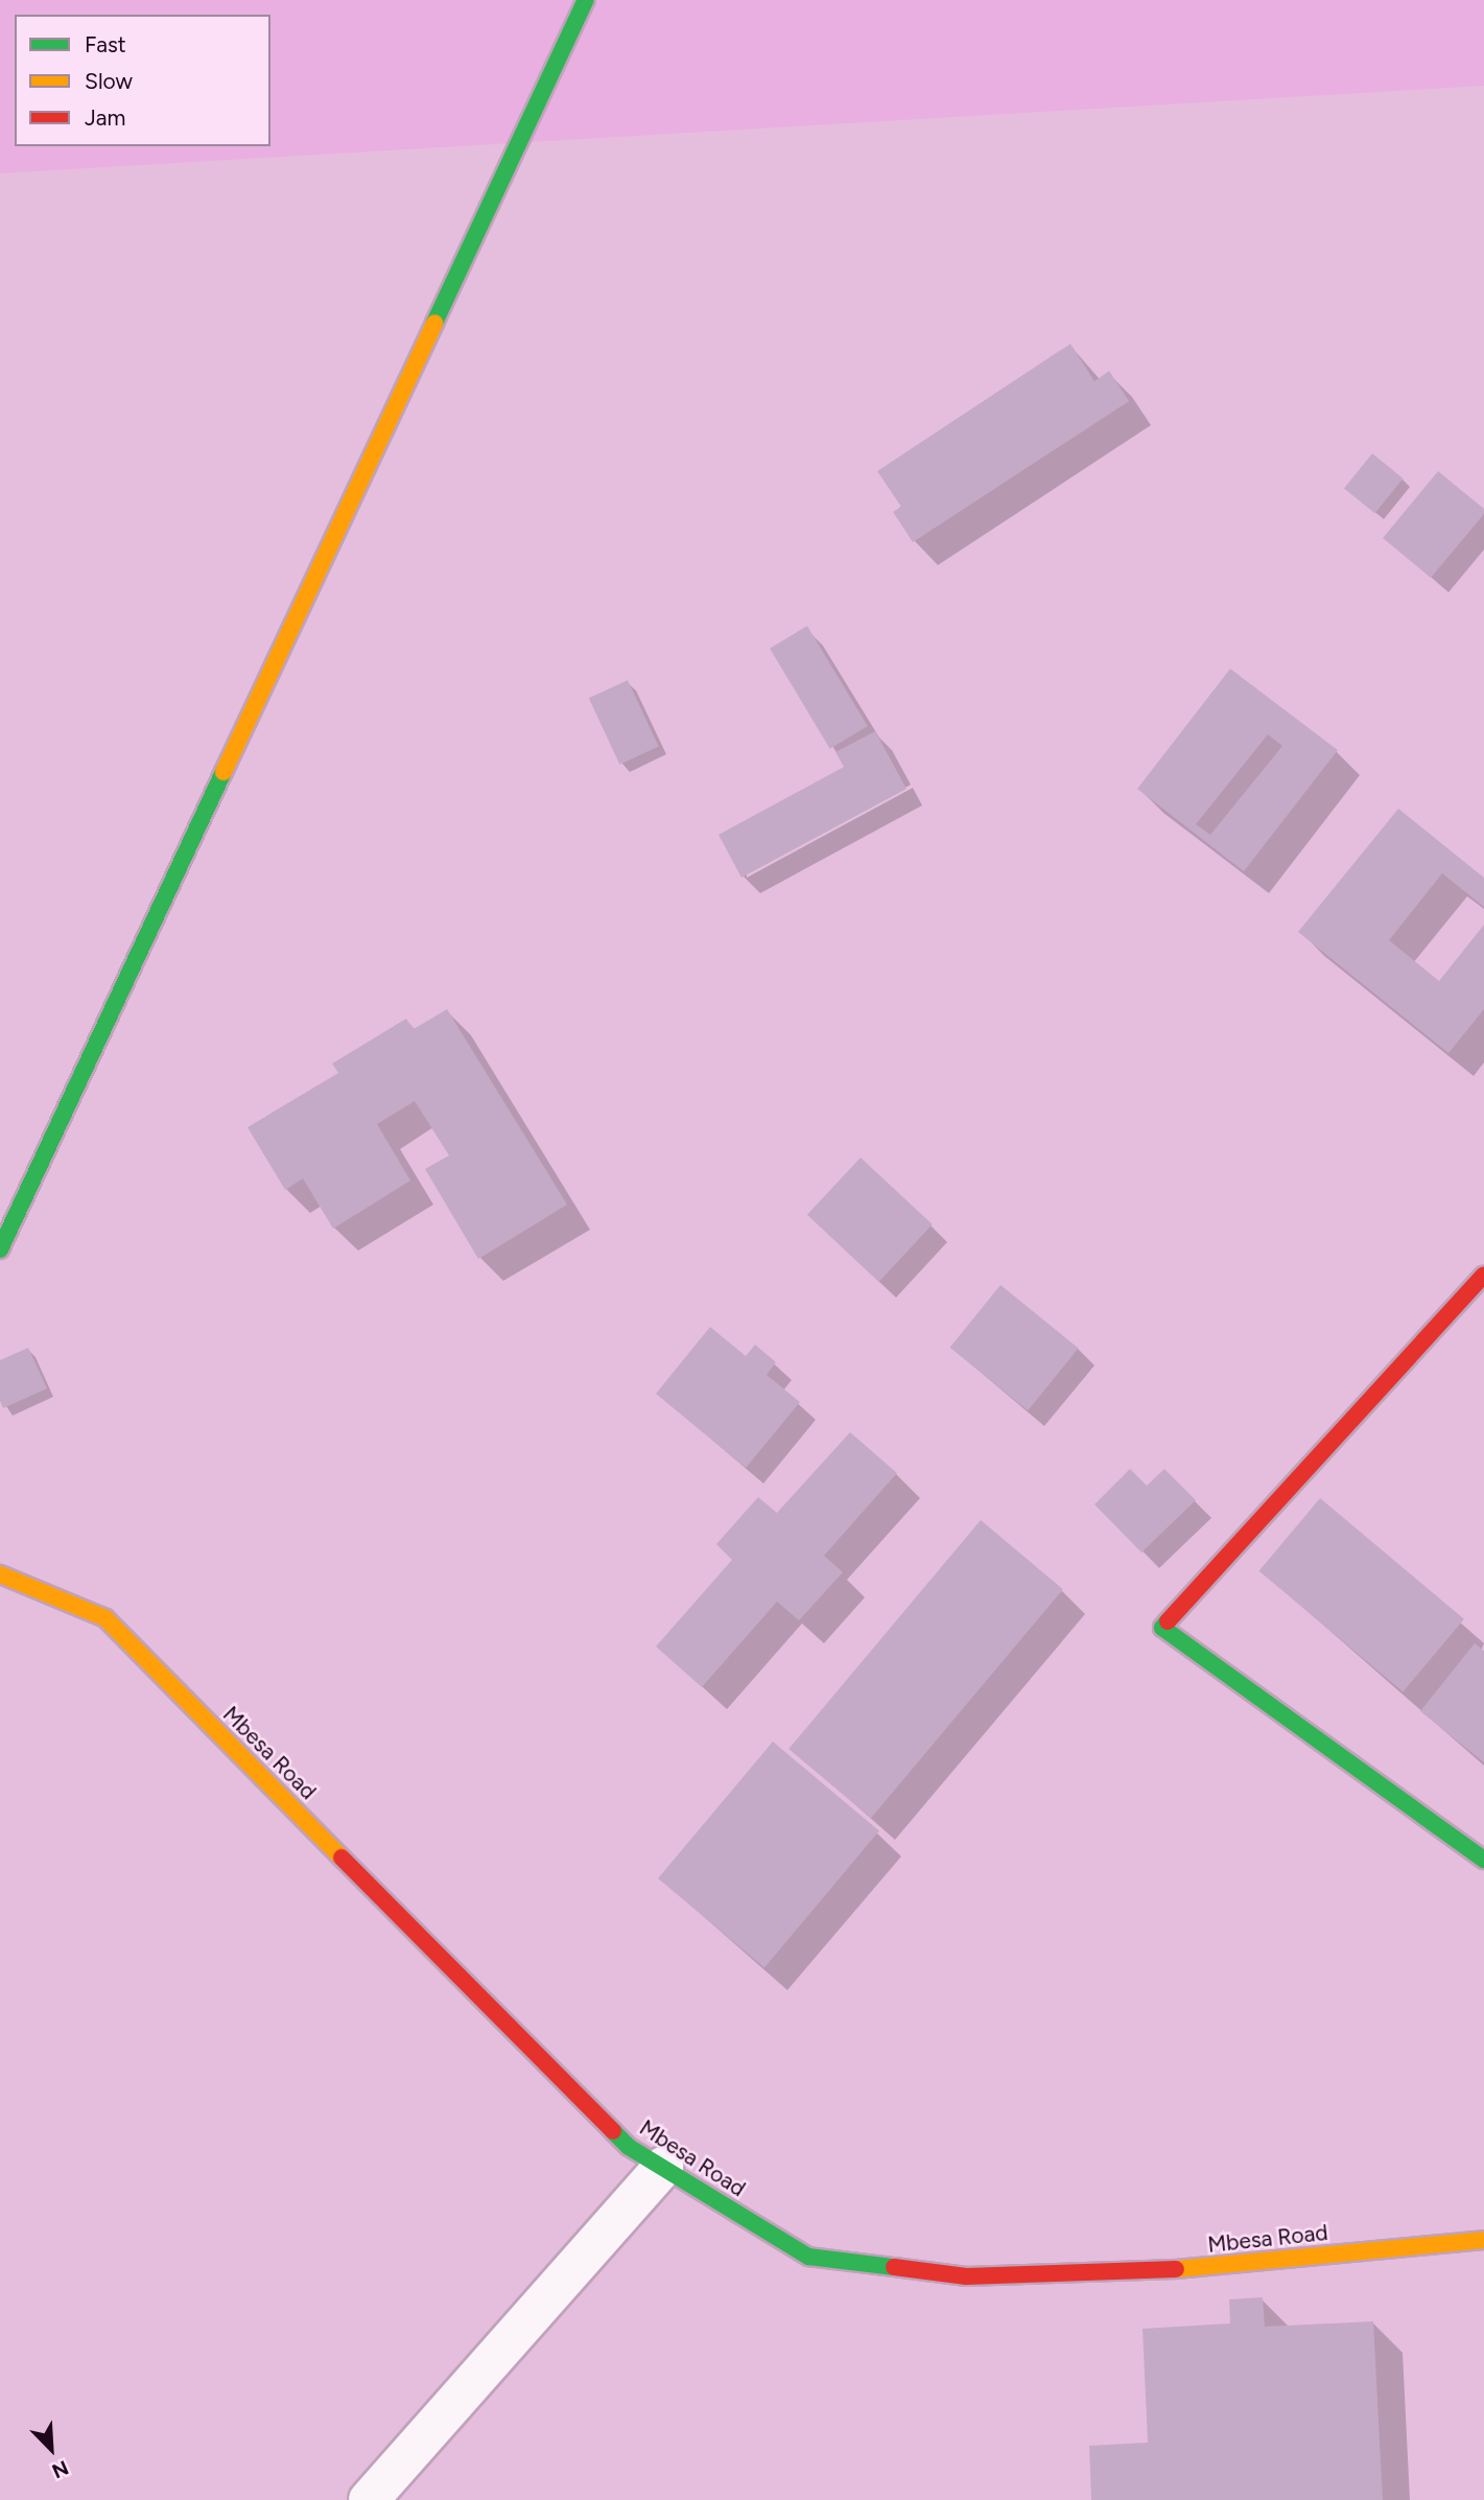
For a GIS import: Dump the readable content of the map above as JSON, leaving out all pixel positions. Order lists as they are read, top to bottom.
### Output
{
  "streets": {
    "street": ["Mbesa Road"]
  },
  "legend": ["Fast", "Slow", "Jam"],
  "north": "bottom right"
}
